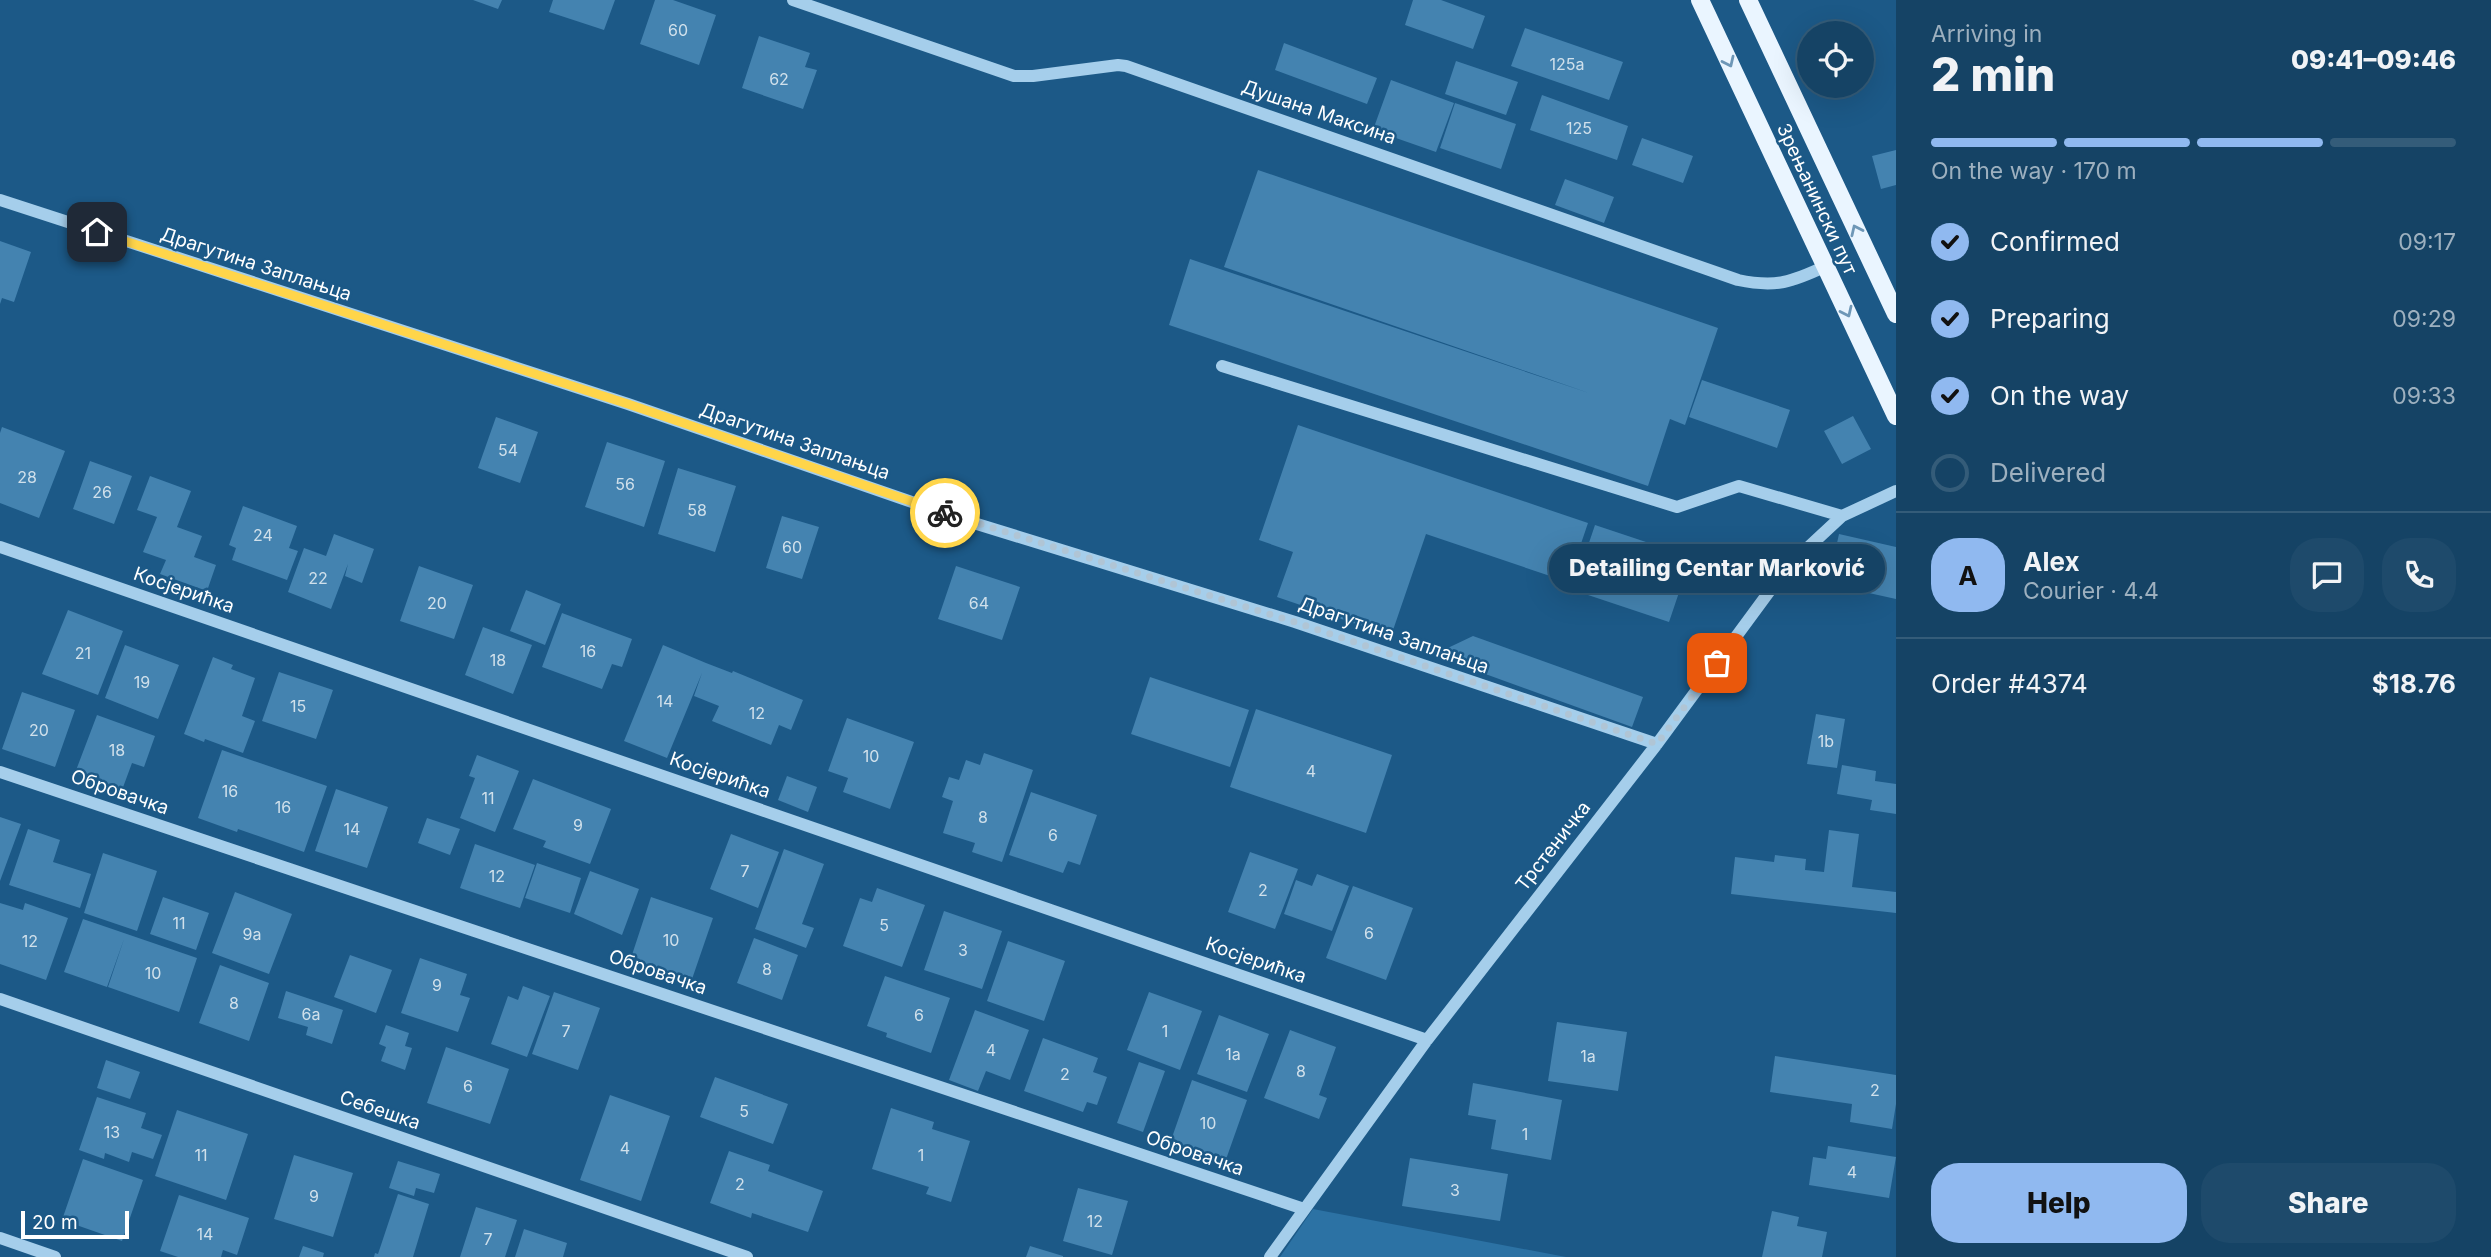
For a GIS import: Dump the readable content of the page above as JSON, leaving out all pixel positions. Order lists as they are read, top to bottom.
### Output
{
  "streets": {
    "main road": ["Зрењанински пут"],
    "street": [
      "Душана Максина",
      "Драгутина Заплањца",
      "Косјерићка",
      "Обровачка",
      "Трстеничка",
      "Себешка"
    ]
  },
  "crossings": [
    ["Душана Максина", "Зрењанински пут"],
    ["Драгутина Заплањца", "Трстеничка"],
    ["Косјерићка", "Трстеничка"],
    ["Обровачка", "Трстеничка"]
  ],
  "places": ["Detailing Centar Marković"],
  "house_numbers": [
    "60",
    "125a",
    "62",
    "125",
    "54",
    "28",
    "56",
    "26",
    "58",
    "24",
    "60",
    "22",
    "20",
    "64",
    "16",
    "21",
    "18",
    "19",
    "14",
    "15",
    "12",
    "20",
    "1b",
    "18",
    "10",
    "4",
    "16",
    "11",
    "16",
    "8",
    "9",
    "14",
    "6",
    "7",
    "12",
    "2",
    "11",
    "5",
    "6",
    "9a",
    "10",
    "12",
    "3",
    "8",
    "10",
    "9",
    "8",
    "6a",
    "6",
    "7",
    "1",
    "4",
    "1a",
    "1a",
    "8",
    "2",
    "6",
    "2",
    "5",
    "10",
    "13",
    "1",
    "4",
    "11",
    "1",
    "4",
    "2",
    "3",
    "9",
    "12",
    "14",
    "7"
  ],
  "scale_bar": "20 m",
  "page": {
    "heading": ["2 min", "Arriving in", "09:41–09:46"],
    "panel": [
      "Alex",
      "Courier · 4.4",
      "Order #4374",
      "$18.76"
    ],
    "bar": "On the way · 170 m",
    "list": [
      ["Confirmed", "09:17"],
      ["Preparing", "09:29"],
      ["On the way", "09:33"],
      "Delivered"
    ],
    "round": "A",
    "bubble": "Detailing Centar Marković",
    "buttons": ["Help", "Share"],
    "scale": "20 m"
  }
}
